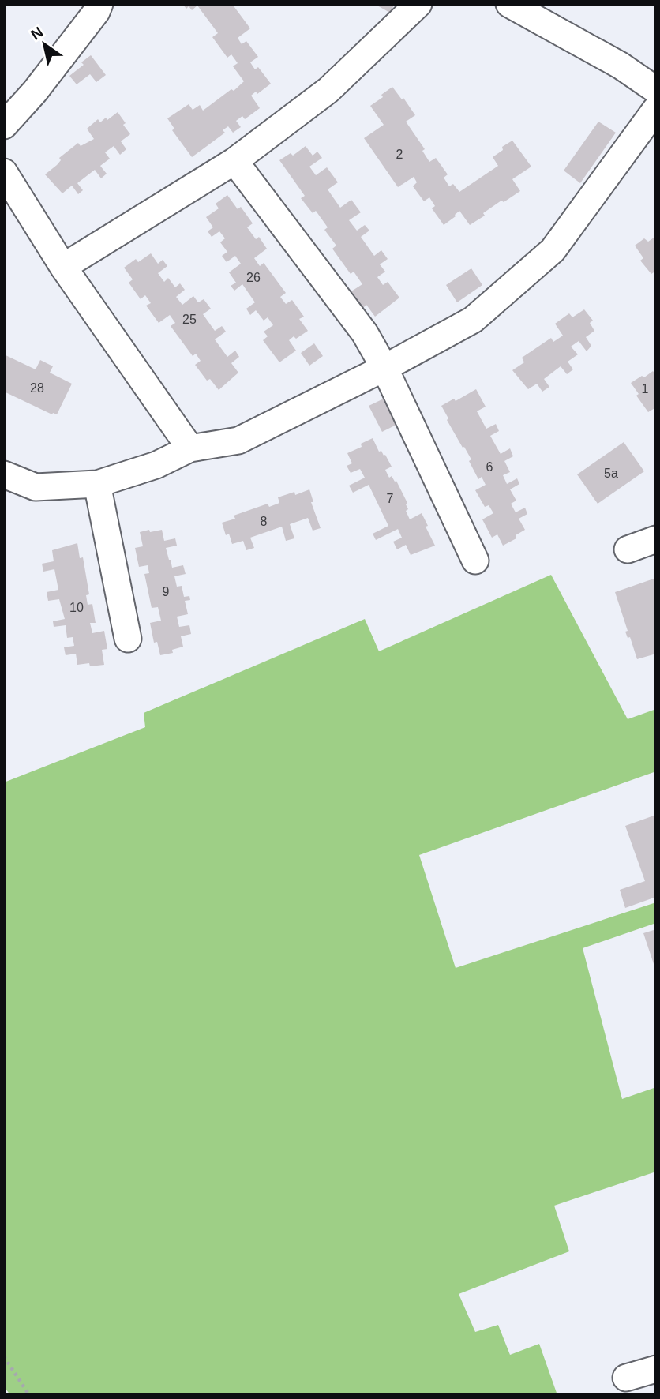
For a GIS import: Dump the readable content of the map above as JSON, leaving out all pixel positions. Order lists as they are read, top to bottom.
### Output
{
  "house_numbers": [
    "2",
    "26",
    "25",
    "28",
    "1",
    "6",
    "5a",
    "7",
    "8",
    "9",
    "10"
  ],
  "north": "top left"
}
